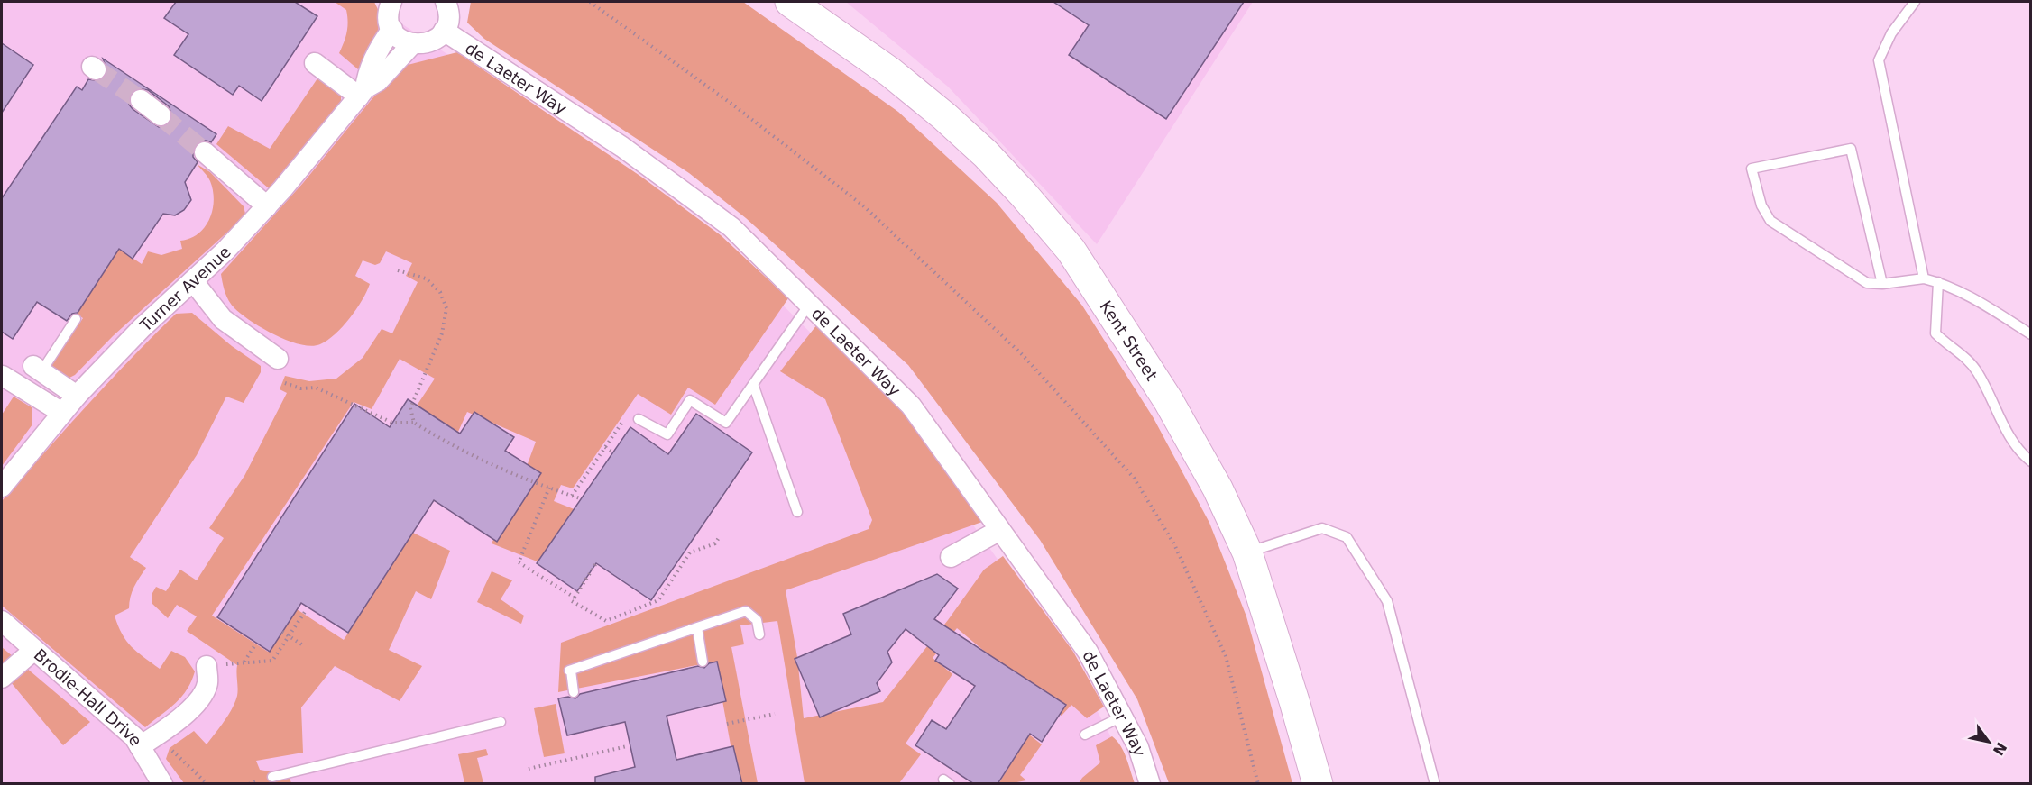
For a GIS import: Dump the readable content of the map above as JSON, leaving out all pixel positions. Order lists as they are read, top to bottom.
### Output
{
  "streets": {
    "main road": ["Kent Street"],
    "street": ["de Laeter Way", "Turner Avenue", "Brodie-Hall Drive"]
  },
  "north": "bottom right"
}
